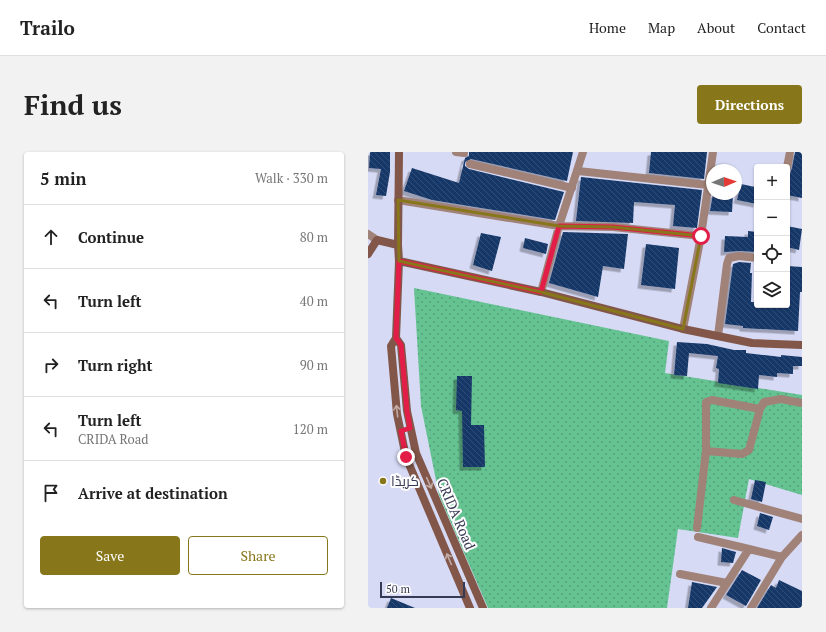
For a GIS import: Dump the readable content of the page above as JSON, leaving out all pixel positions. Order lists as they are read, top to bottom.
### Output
{
  "streets": {
    "main road": ["CRIDA Road"]
  },
  "places": ["کریڈا"],
  "scale_bar": "50 m",
  "north": "right",
  "page": {
    "header": "Trailo",
    "nav": [
      "Home",
      "Map",
      "About",
      "Contact"
    ],
    "buttons": [
      "Directions",
      ["Save", "Share"]
    ],
    "title": "Find us",
    "heading": ["5 min", "Walk · 330 m"],
    "map_buttons": ["+", "−"],
    "list": [
      ["Continue", "80 m"],
      ["Turn left", "40 m"],
      ["Turn right", "90 m"],
      ["Turn left", "CRIDA Road", "120 m"],
      "Arrive at destination"
    ],
    "scale": "50 m"
  }
}
